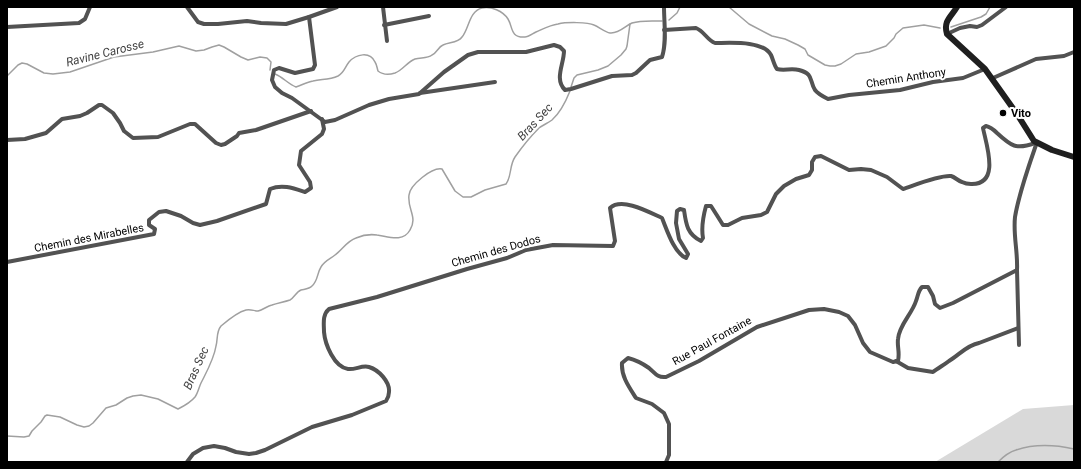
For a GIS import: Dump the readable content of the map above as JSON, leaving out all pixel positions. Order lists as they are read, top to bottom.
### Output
{
  "streets": {
    "street": [
      "Chemin Anthony",
      "Chemin des Mirabelles",
      "Chemin des Dodos",
      "Rue Paul Fontaine"
    ]
  },
  "water": ["Ravine Carosse", "Bras Sec"],
  "places": ["Vito"]
}
